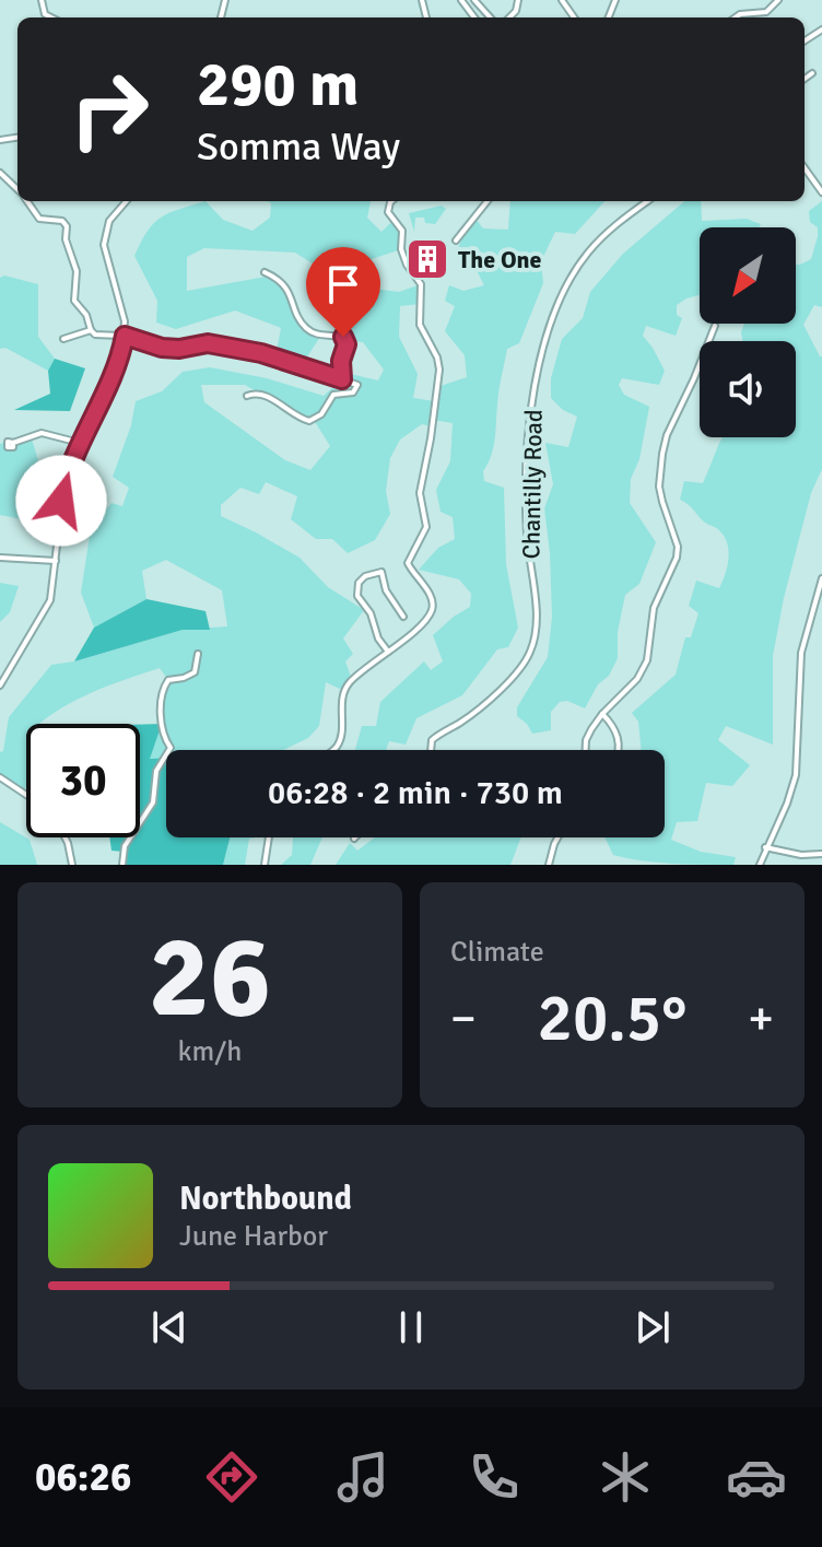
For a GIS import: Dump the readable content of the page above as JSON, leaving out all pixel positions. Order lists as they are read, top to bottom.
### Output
{
  "streets": {
    "street": ["Chantilly Road"]
  },
  "places": {
    "building": ["The One"]
  },
  "north": "bottom left",
  "page": {
    "turn": ["290 m", "Somma Way"],
    "limit": "30",
    "trip": "06:28 · 2 min · 730 m",
    "tile": [
      ["26", "km/h"],
      "Climate"
    ],
    "heat": ["−", "20.5°", "+"],
    "song": ["Northbound", "June Harbor"],
    "tabs": "06:26"
  }
}
